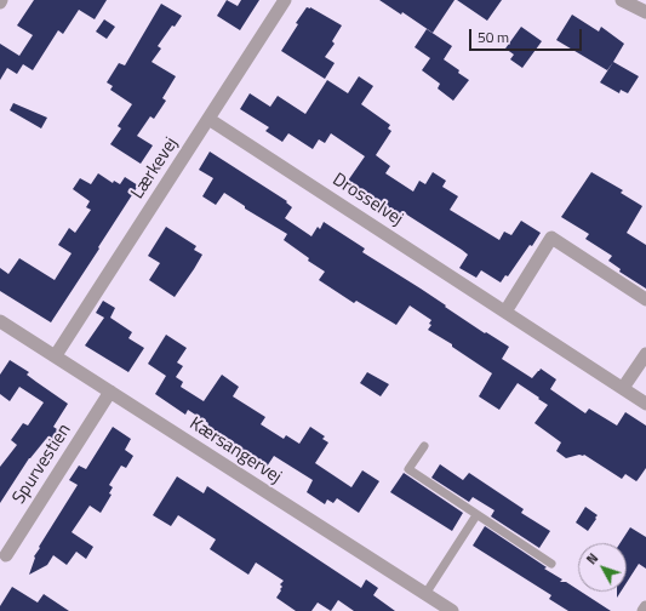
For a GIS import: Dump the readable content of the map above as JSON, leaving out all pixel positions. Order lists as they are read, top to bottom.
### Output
{
  "streets": {
    "street": [
      "Lærkevej",
      "Drosselvej",
      "Kærsangervej",
      "Spurvestien"
    ]
  },
  "crossings": [
    ["Lærkevej", "Drosselvej"],
    ["Lærkevej", "Kærsangervej"],
    ["Kærsangervej", "Spurvestien"]
  ],
  "scale_bar": "50 m",
  "north": "top left"
}
